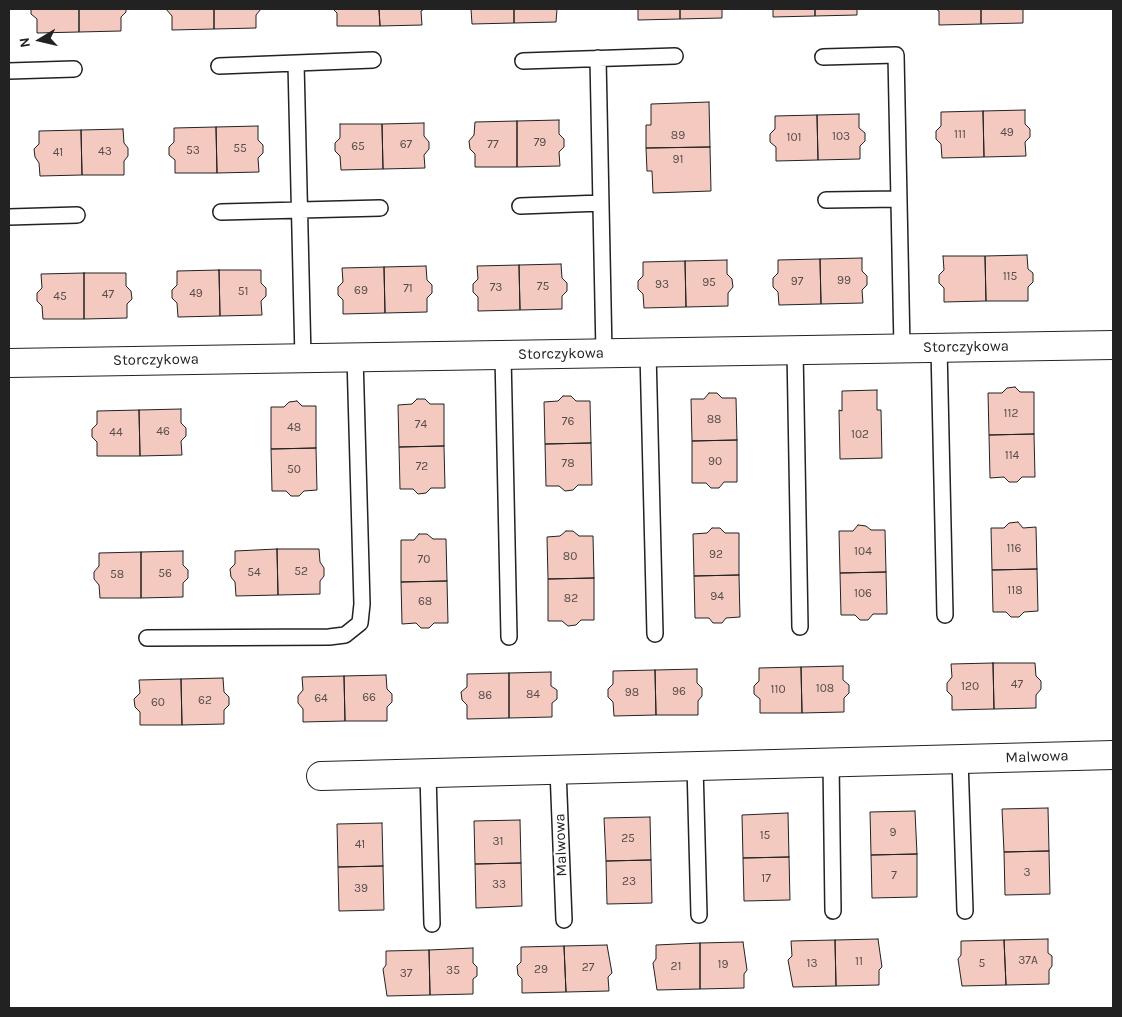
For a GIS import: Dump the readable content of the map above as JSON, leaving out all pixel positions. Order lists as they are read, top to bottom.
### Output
{
  "streets": {
    "street": ["Storczykowa", "Malwowa"]
  },
  "house_numbers": [
    "49",
    "111",
    "89",
    "103",
    "101",
    "79",
    "67",
    "77",
    "65",
    "55",
    "53",
    "43",
    "41",
    "91",
    "115",
    "99",
    "97",
    "95",
    "93",
    "75",
    "73",
    "71",
    "69",
    "51",
    "49",
    "47",
    "45",
    "112",
    "88",
    "76",
    "74",
    "48",
    "46",
    "44",
    "102",
    "114",
    "90",
    "78",
    "72",
    "50",
    "116",
    "104",
    "92",
    "80",
    "70",
    "52",
    "54",
    "56",
    "58",
    "118",
    "106",
    "94",
    "82",
    "68",
    "47",
    "120",
    "108",
    "110",
    "96",
    "98",
    "84",
    "86",
    "66",
    "64",
    "62",
    "60",
    "9",
    "15",
    "25",
    "31",
    "41",
    "3",
    "7",
    "17",
    "23",
    "33",
    "39",
    "37A",
    "11",
    "13",
    "5",
    "19",
    "21",
    "27",
    "29",
    "35",
    "37"
  ],
  "north": "left"
}
